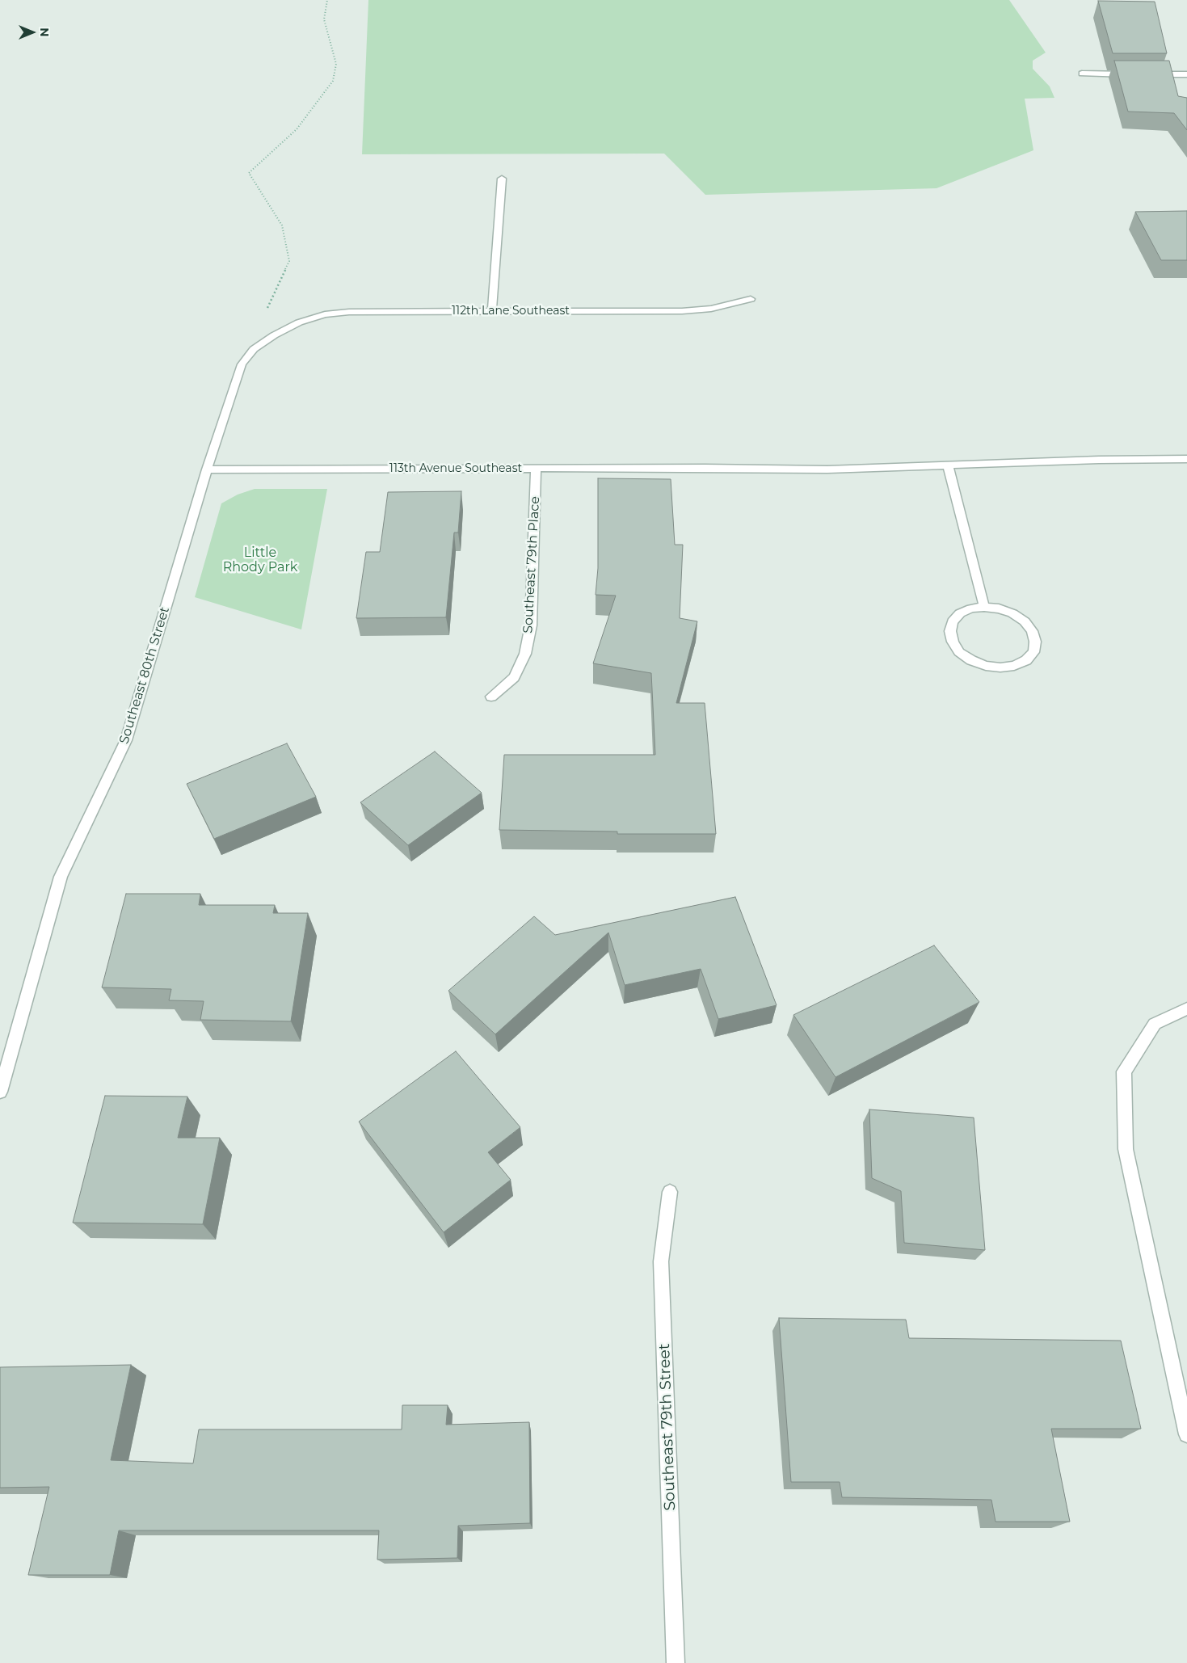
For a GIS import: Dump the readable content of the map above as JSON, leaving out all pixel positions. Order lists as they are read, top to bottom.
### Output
{
  "streets": {
    "street": [
      "112th Lane Southeast",
      "113th Avenue Southeast",
      "Southeast 79th Place",
      "Southeast 80th Street",
      "Southeast 79th Street"
    ]
  },
  "crossings": [
    ["112th Lane Southeast", "Southeast 80th Street"],
    ["113th Avenue Southeast", "Southeast 79th Place"],
    ["113th Avenue Southeast", "Southeast 80th Street"]
  ],
  "parks": ["Little Rhody Park"],
  "north": "right"
}
